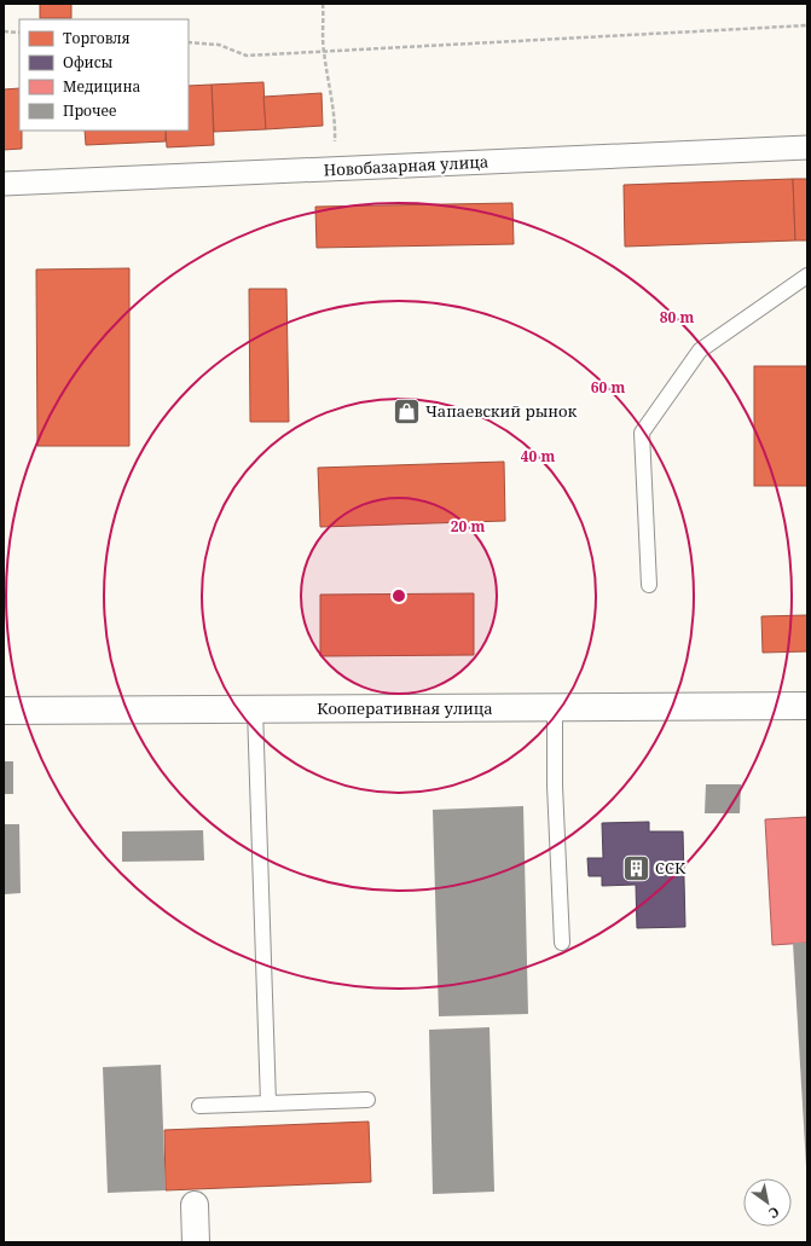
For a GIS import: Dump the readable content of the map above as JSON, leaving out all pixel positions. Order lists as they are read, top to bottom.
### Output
{
  "streets": {
    "street": ["Новобазарная улица", "Кооперативная улица"]
  },
  "places": {
    "shop": ["Чапаевский рынок"],
    "building": ["ССК"]
  },
  "legend": [
    "Торговля",
    "Офисы",
    "Медицина",
    "Прочее"
  ],
  "north": "bottom right",
  "rings": [
    "80 m",
    "60 m",
    "40 m",
    "20 m"
  ]
}
